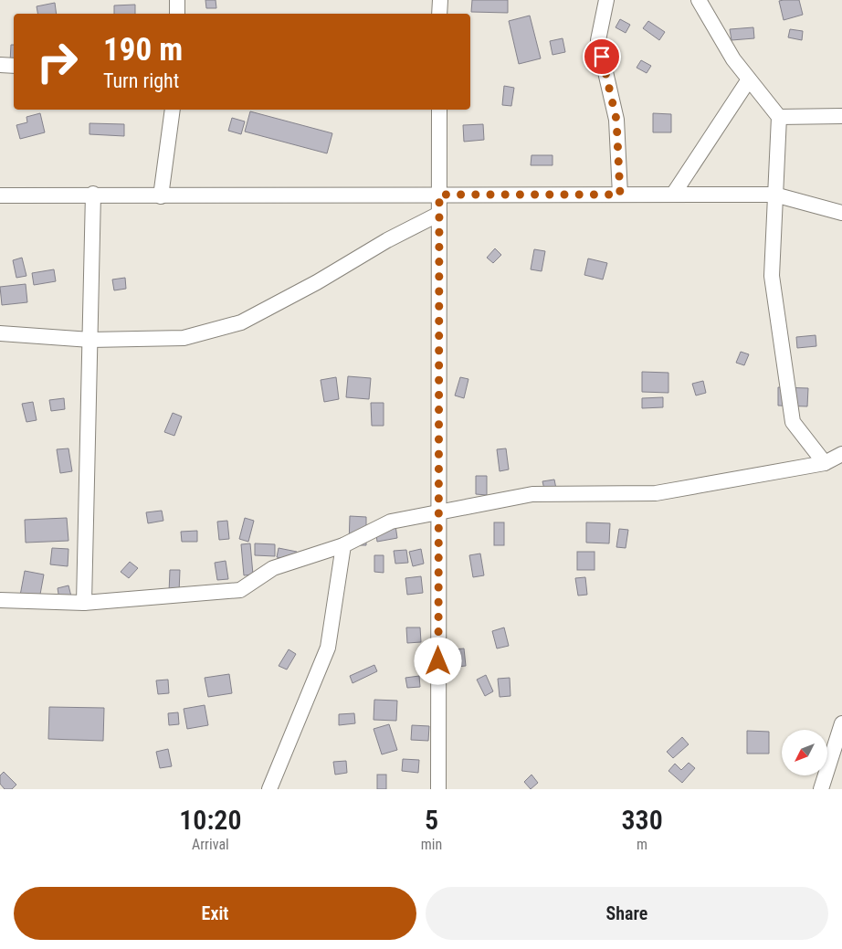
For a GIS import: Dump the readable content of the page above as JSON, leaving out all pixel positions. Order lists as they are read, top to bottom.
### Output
{
  "north": "bottom left",
  "page": {
    "turn": ["190 m", "Turn right"],
    "eta": [
      "10:20",
      "Arrival",
      "5",
      "min",
      "330",
      "m"
    ],
    "buttons": ["Exit", "Share"]
  }
}
